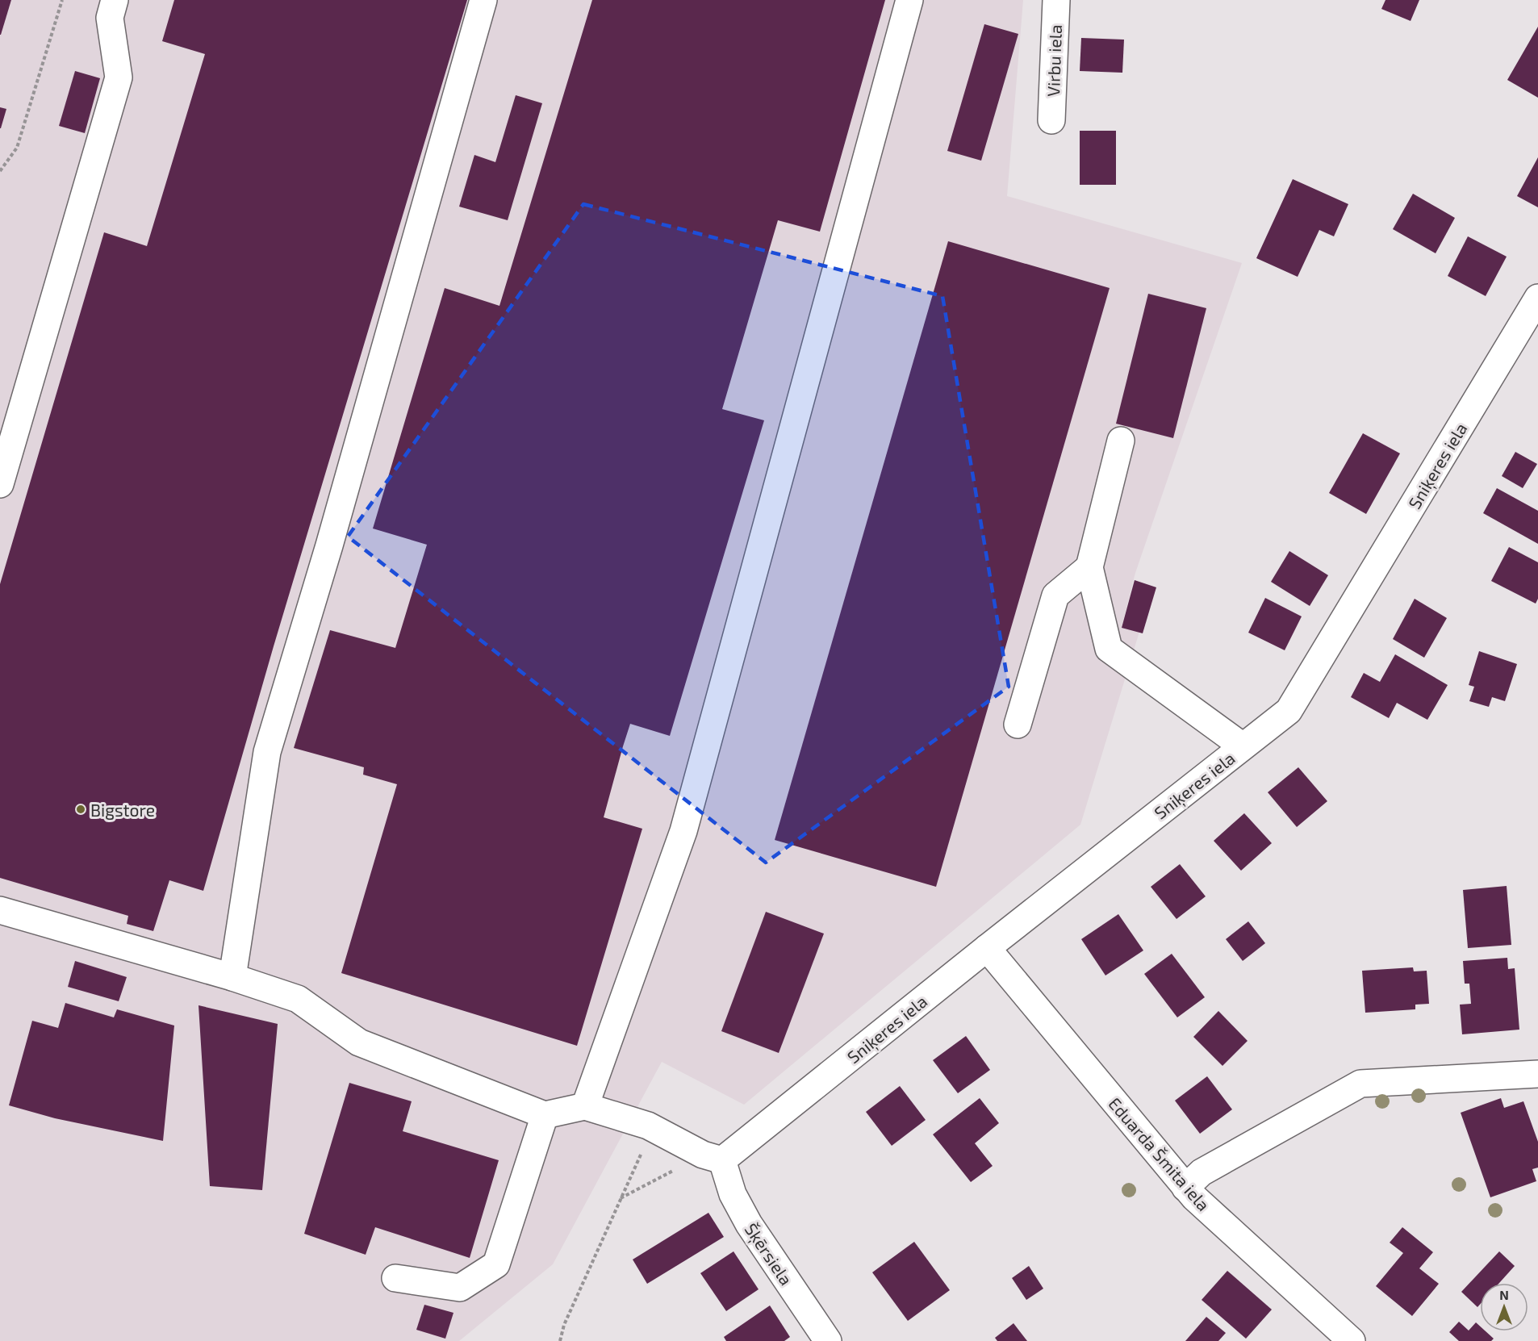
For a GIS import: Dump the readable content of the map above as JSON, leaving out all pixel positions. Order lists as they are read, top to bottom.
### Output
{
  "streets": {
    "street": [
      "Virbu iela",
      "Sniķeres iela",
      "Eduarda Šmita iela",
      "Šķērsiela"
    ]
  },
  "crossings": [
    ["Sniķeres iela", "Eduarda Šmita iela"],
    ["Sniķeres iela", "Šķērsiela"]
  ],
  "places": ["Bigstore"],
  "north": "top"
}
